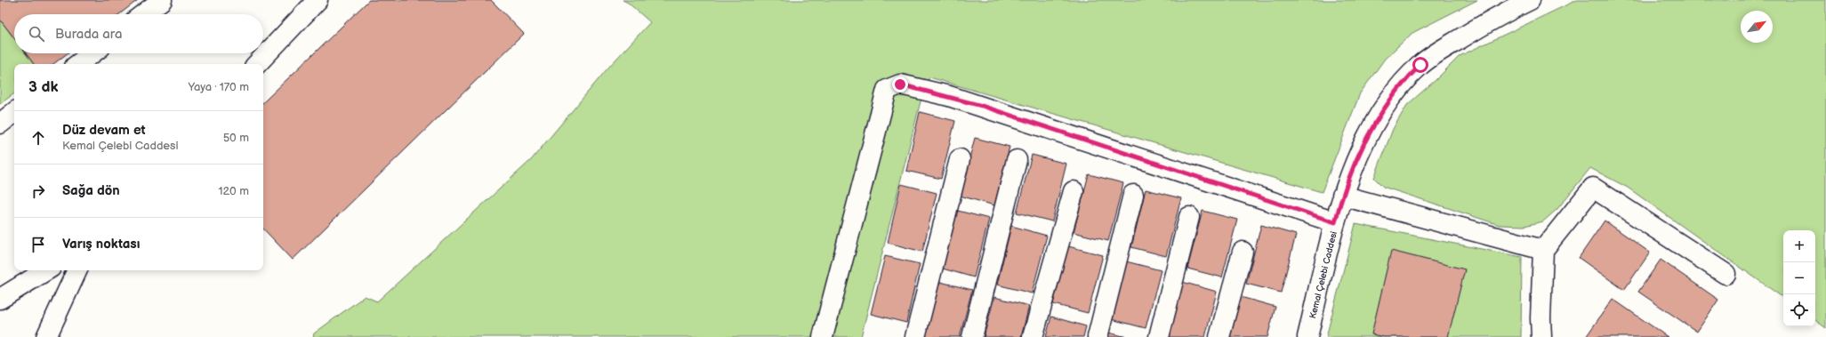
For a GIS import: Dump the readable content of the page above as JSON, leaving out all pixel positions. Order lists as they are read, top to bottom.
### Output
{
  "streets": {
    "street": ["Kemal Çelebi Caddesi"]
  },
  "north": "top right",
  "page": {
    "search": "Burada ara",
    "heading": ["3 dk", "Yaya · 170 m"],
    "list": [
      ["Düz devam et", "Kemal Çelebi Caddesi", "50 m"],
      ["Sağa dön", "120 m"],
      "Varış noktası"
    ],
    "map_buttons": ["+", "−"]
  }
}
